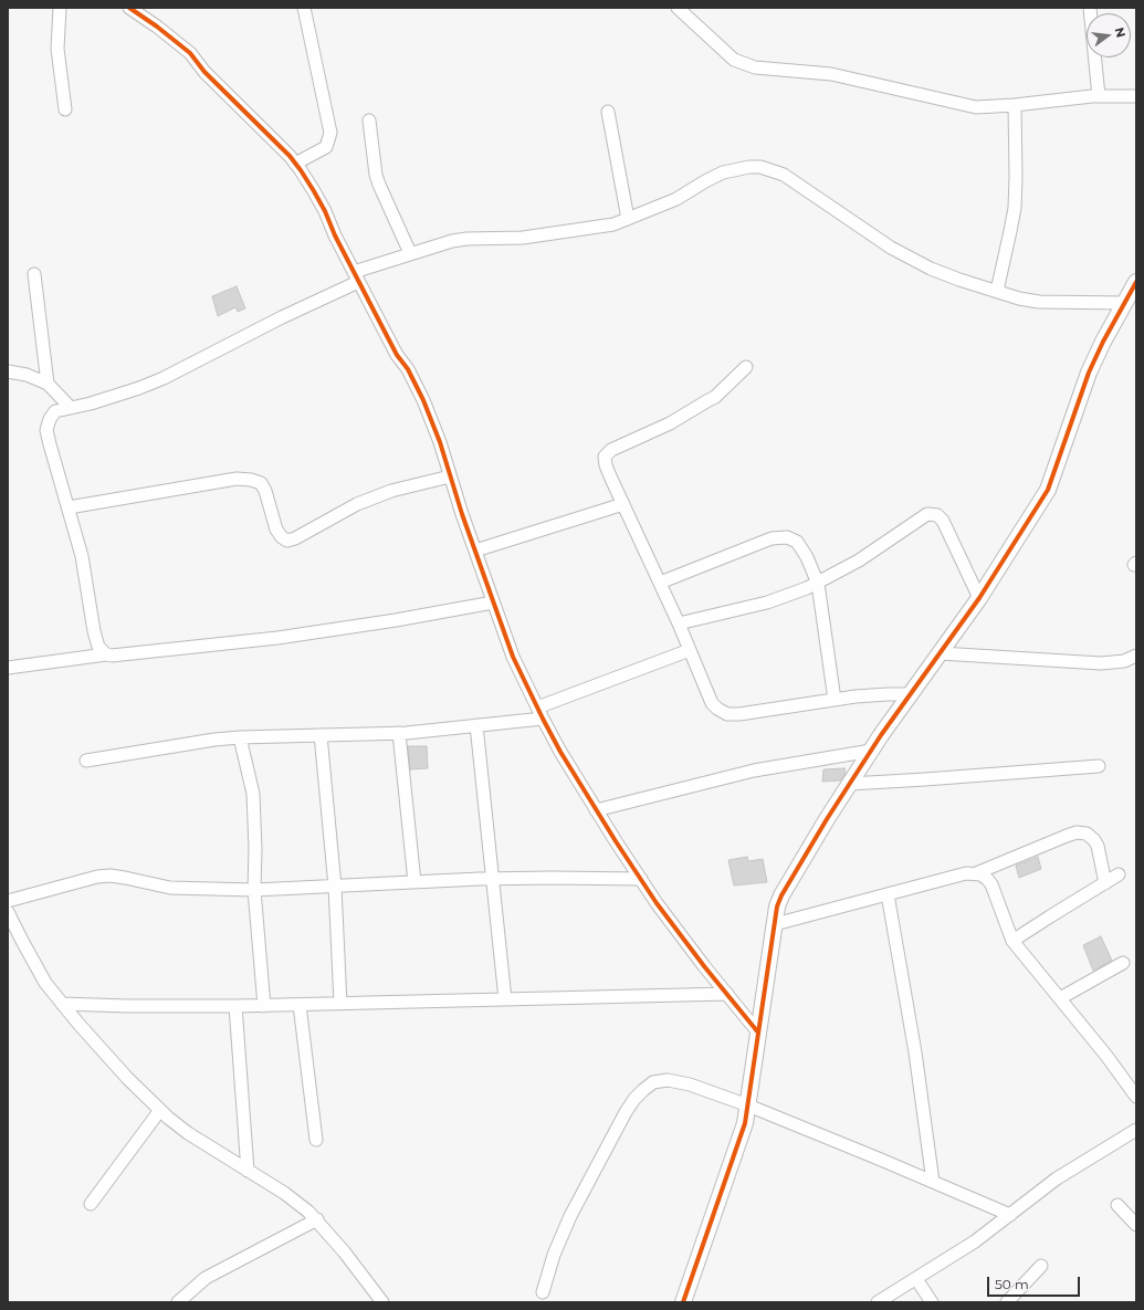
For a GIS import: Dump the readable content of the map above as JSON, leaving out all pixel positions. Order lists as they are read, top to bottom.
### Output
{
  "scale_bar": "50 m",
  "north": "right"
}
